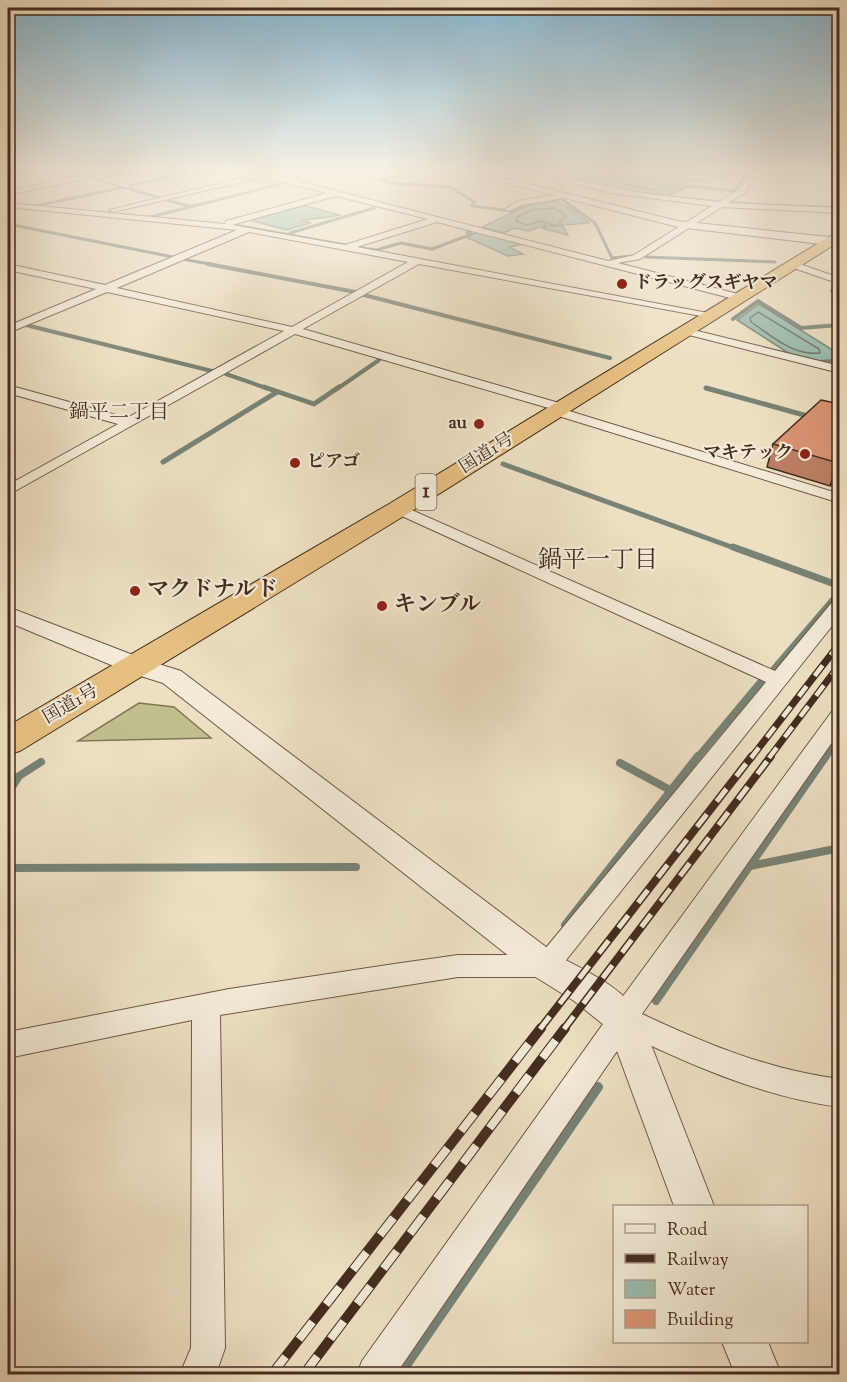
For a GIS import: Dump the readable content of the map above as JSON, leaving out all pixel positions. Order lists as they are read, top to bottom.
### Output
{
  "streets": {
    "highway": ["国道1号", "1"]
  },
  "districts": ["鍋平二丁目", "鍋平一丁目"],
  "places": [
    "ドラッグスギヤマ",
    "au",
    "マキテック",
    "ピアゴ",
    "マクドナルド",
    "キンブル"
  ],
  "legend": [
    "Road",
    "Railway",
    "Water",
    "Building"
  ]
}
